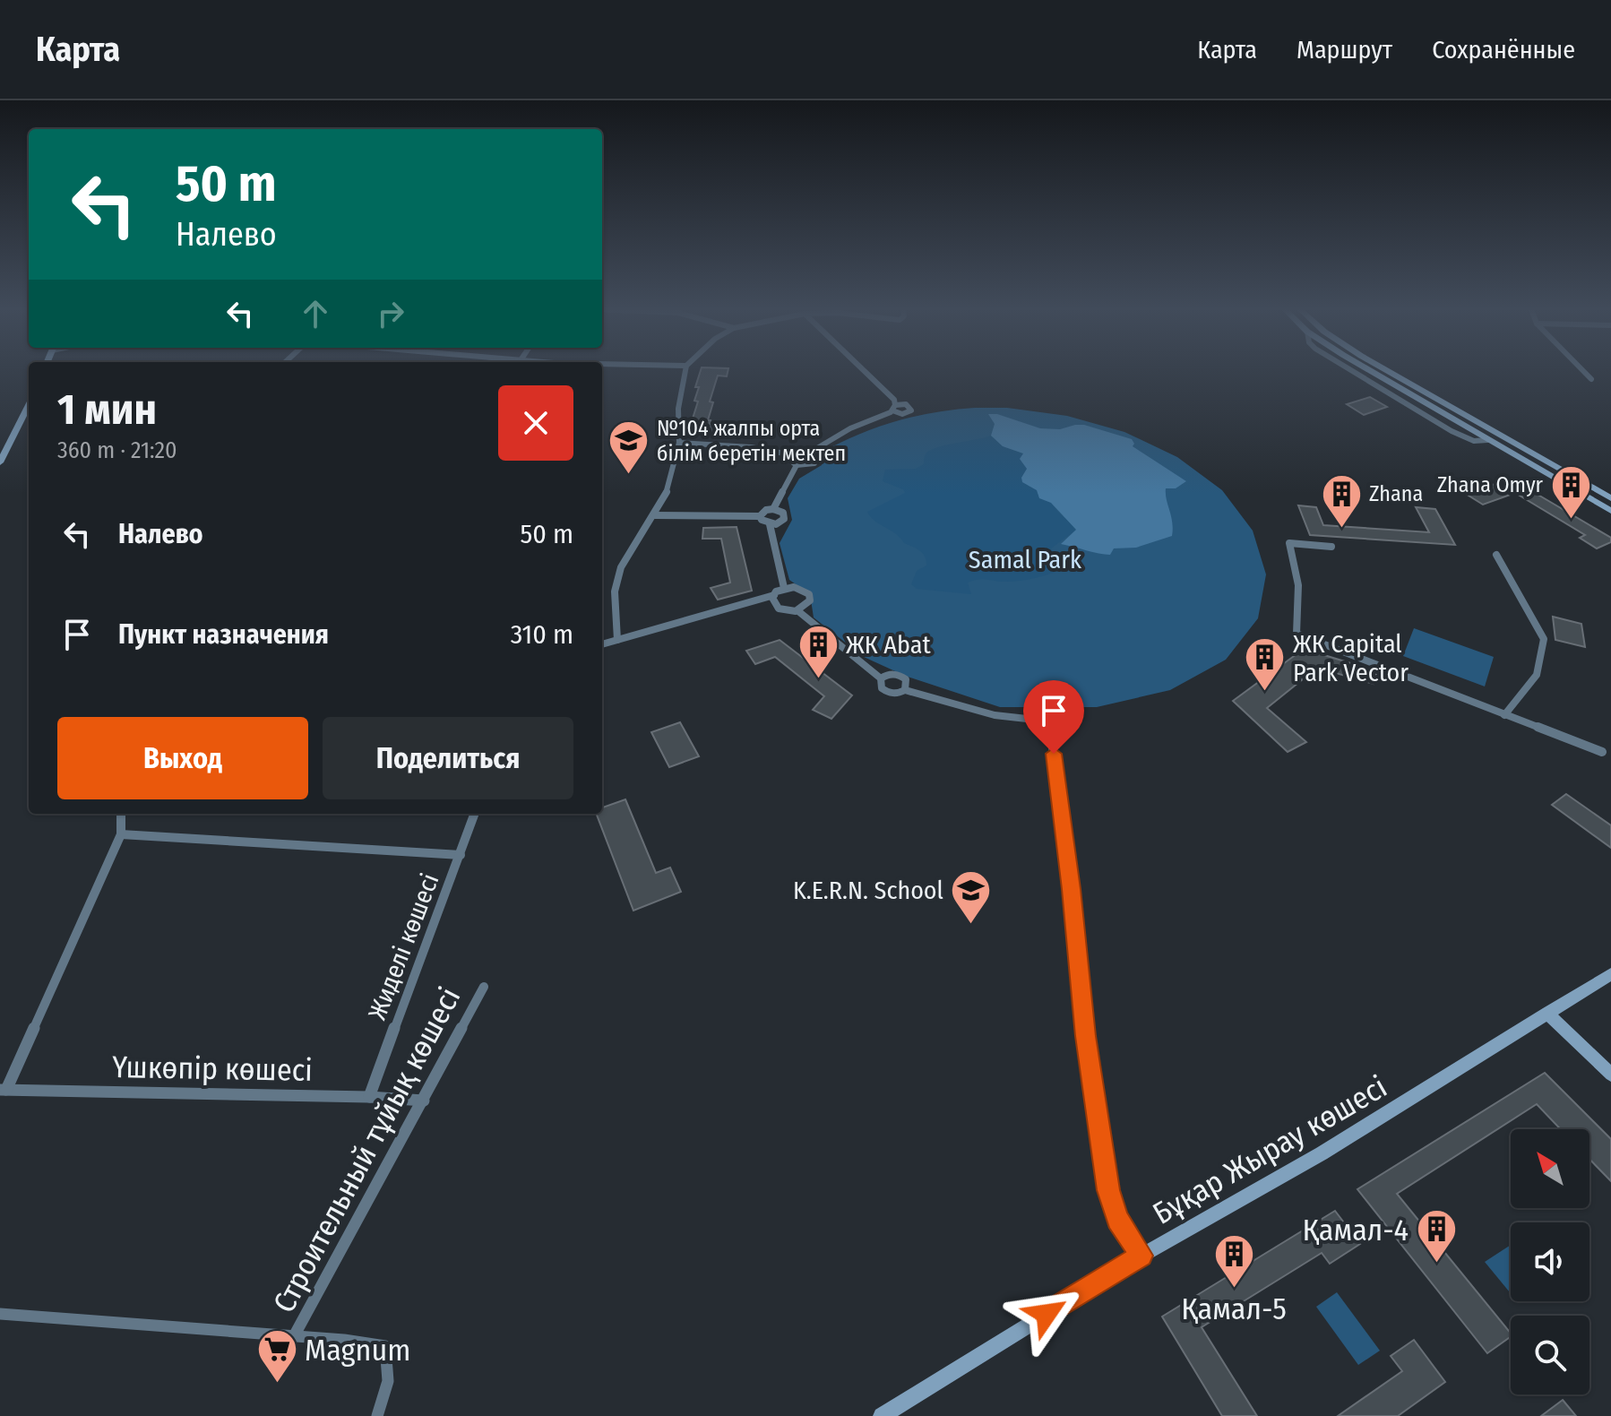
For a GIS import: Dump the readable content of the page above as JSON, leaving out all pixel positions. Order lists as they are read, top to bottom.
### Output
{
  "streets": {
    "main road": ["Бұқар Жырау көшесі"],
    "street": ["Жиделі көшесі", "Үшкөпір көшесі", "Строительный тұйық көшесі"]
  },
  "crossings": [
    ["Жиделі көшесі", "Үшкөпір көшесі"],
    ["Үшкөпір көшесі", "Строительный тұйық көшесі"]
  ],
  "parks": ["Samal Park"],
  "places": {
    "school or university": ["№104 жалпы орта білім беретін мектеп", "K.E.R.N. School"],
    "building": [
      "Zhana Omyr",
      "Zhana",
      "ЖК Abat",
      "ЖК Capital Park Vector",
      "Қамал-4",
      "Қамал-5"
    ],
    "supermarket": ["Magnum"]
  },
  "north": "top left",
  "page": {
    "header": "Карта",
    "nav": ["Карта", "Маршрут", "Сохранённые"],
    "turn": ["50 m", "Налево"],
    "heading": ["1 мин", "360 m · 21:20"],
    "list": [
      {
        "name": "Налево",
        "value": "50 m"
      },
      {
        "name": "Пункт назначения",
        "value": "310 m"
      }
    ],
    "buttons": ["Выход", "Поделиться"]
  }
}
